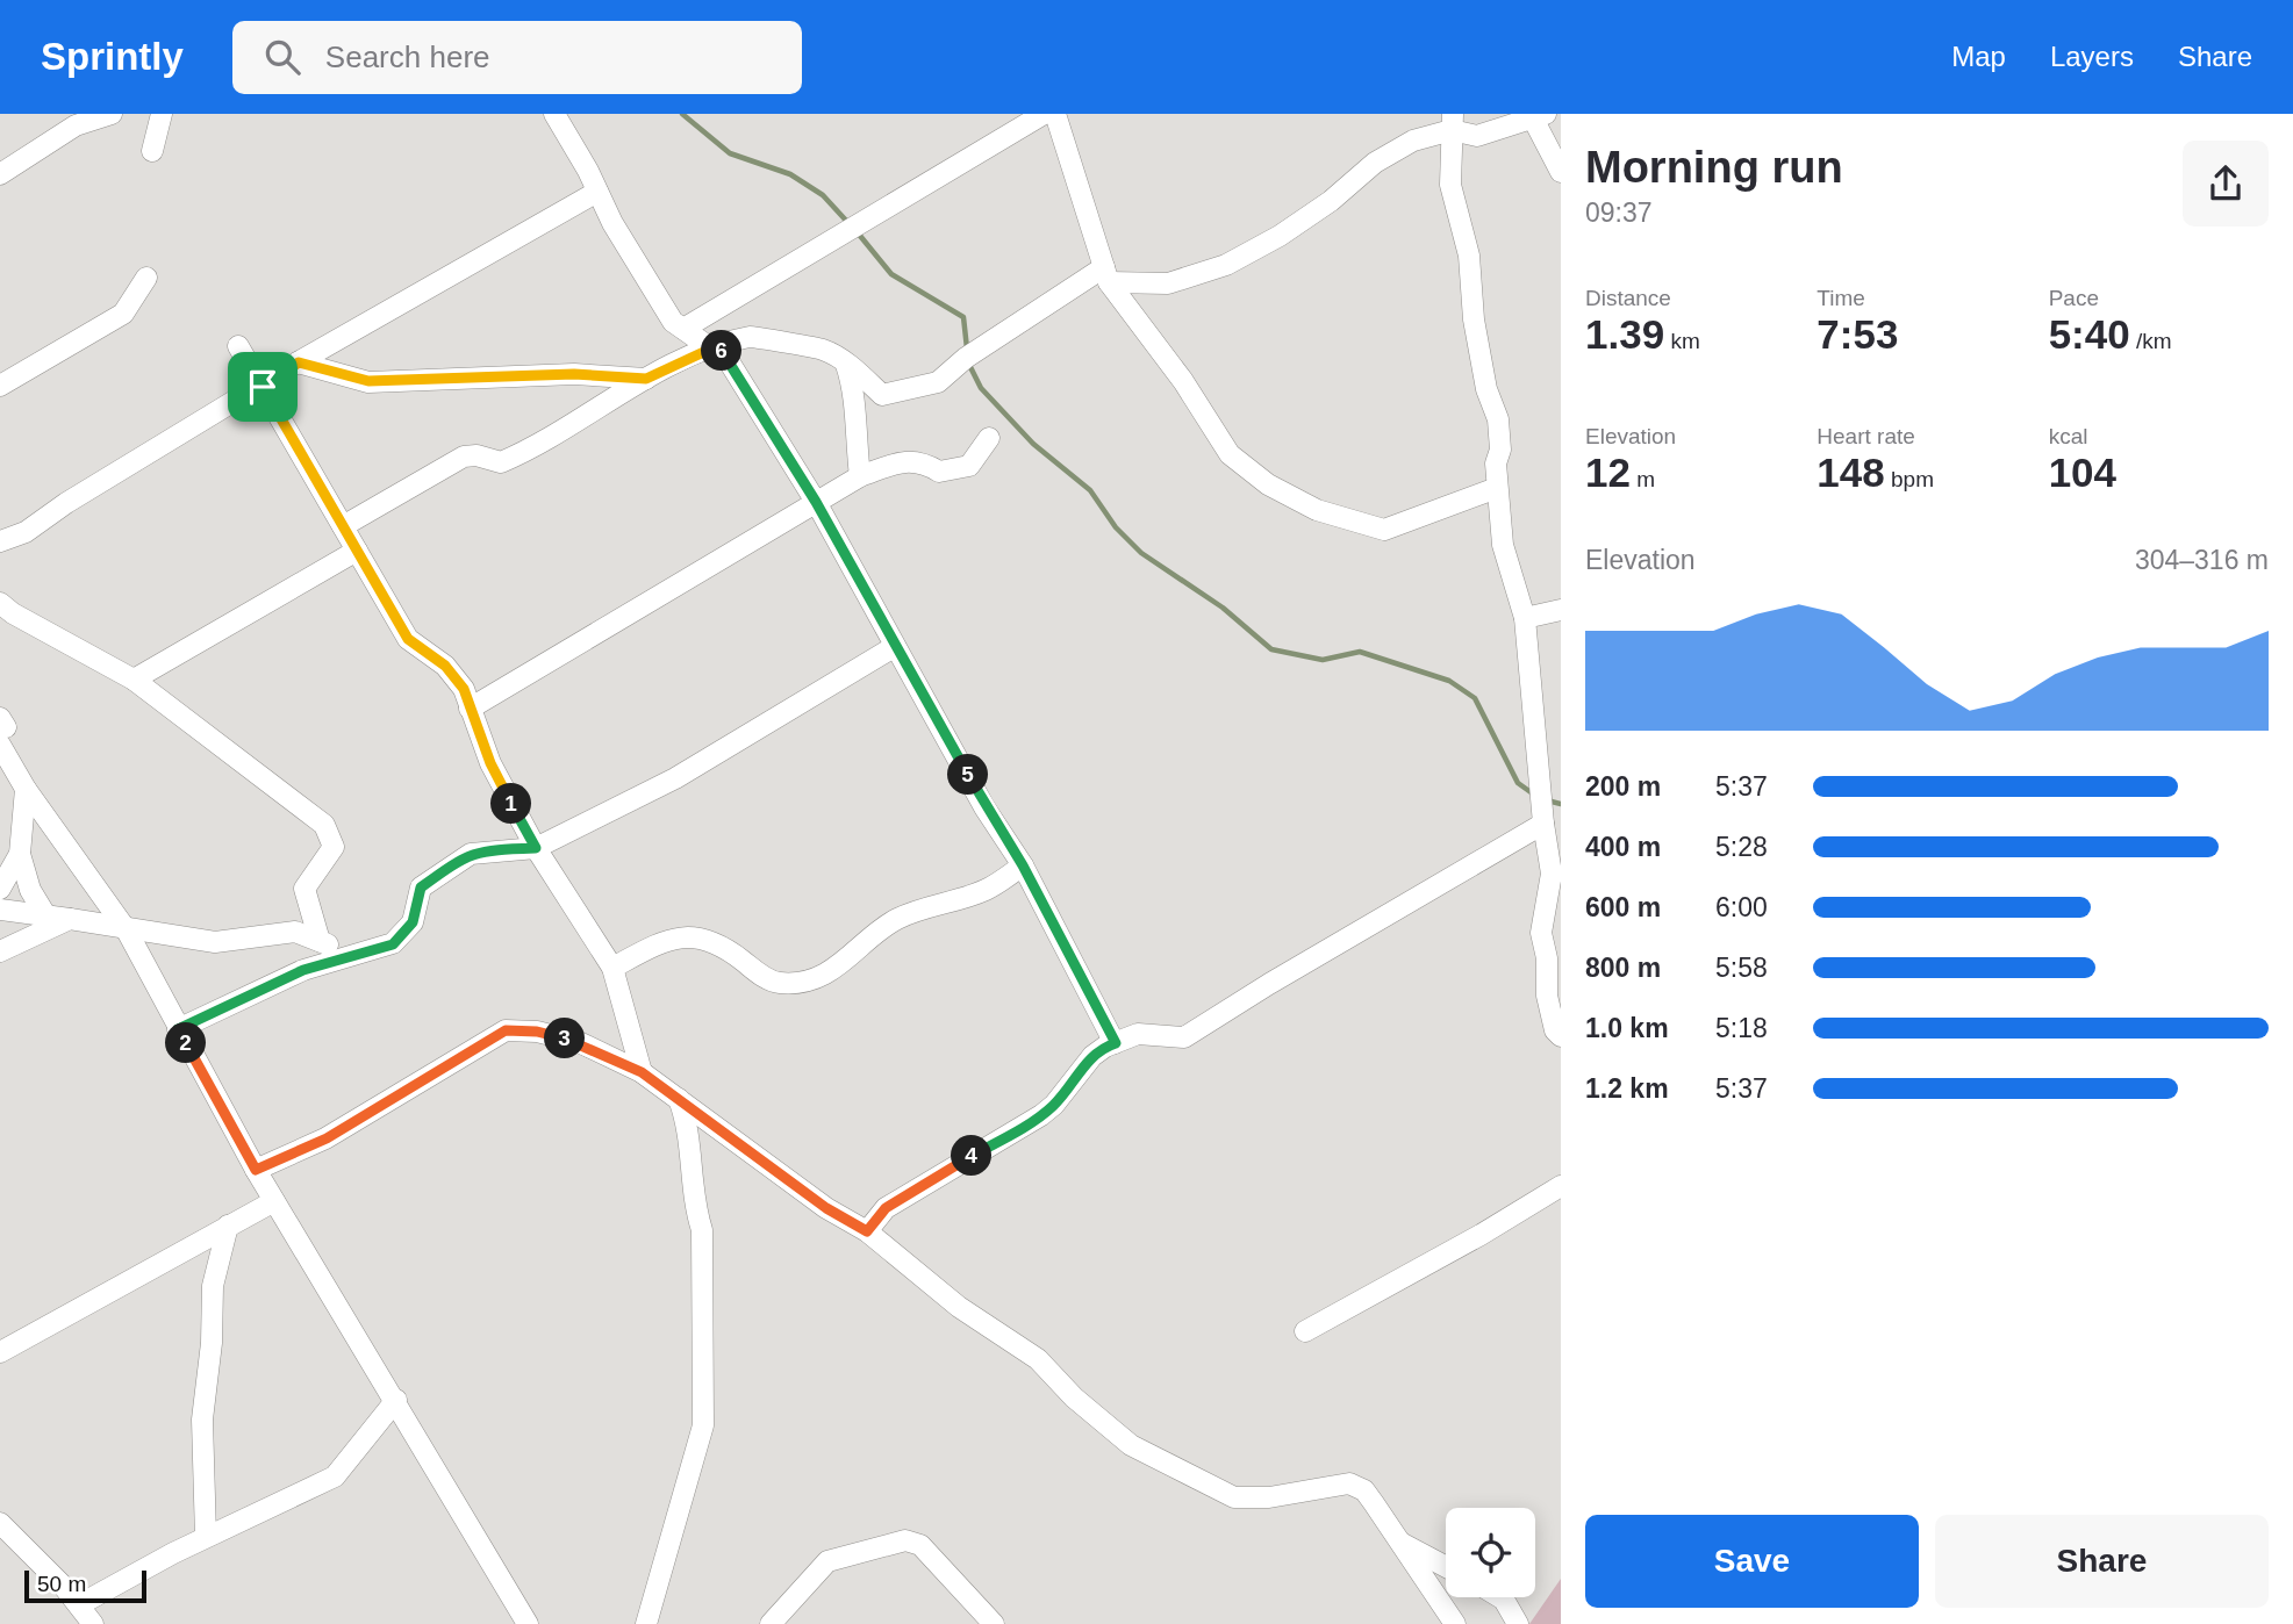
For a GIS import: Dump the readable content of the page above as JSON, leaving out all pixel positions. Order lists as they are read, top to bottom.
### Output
{
  "scale_bar": "50 m",
  "page": {
    "header": "Sprintly",
    "search": "Search here",
    "nav": ["Map", "Layers", "Share"],
    "heading": ["Morning run", "09:37"],
    "stats": [
      ["Distance", "1.39 km"],
      ["Time", "7:53"],
      ["Pace", "5:40 /km"],
      ["Elevation", "12 m"],
      ["Heart rate", "148 bpm"],
      ["kcal", "104"]
    ],
    "pins": [
      "6",
      "5",
      "1",
      "3",
      "2",
      "4"
    ],
    "chart": ["Elevation", "304–316 m"],
    "list": [
      {
        "name": "200 m",
        "note": "5:37"
      },
      {
        "name": "400 m",
        "note": "5:28"
      },
      {
        "name": "600 m",
        "note": "6:00"
      },
      {
        "name": "800 m",
        "note": "5:58"
      },
      {
        "name": "1.0 km",
        "note": "5:18"
      },
      {
        "name": "1.2 km",
        "note": "5:37"
      }
    ],
    "buttons": ["Save", "Share"],
    "scale": "50 m"
  }
}
